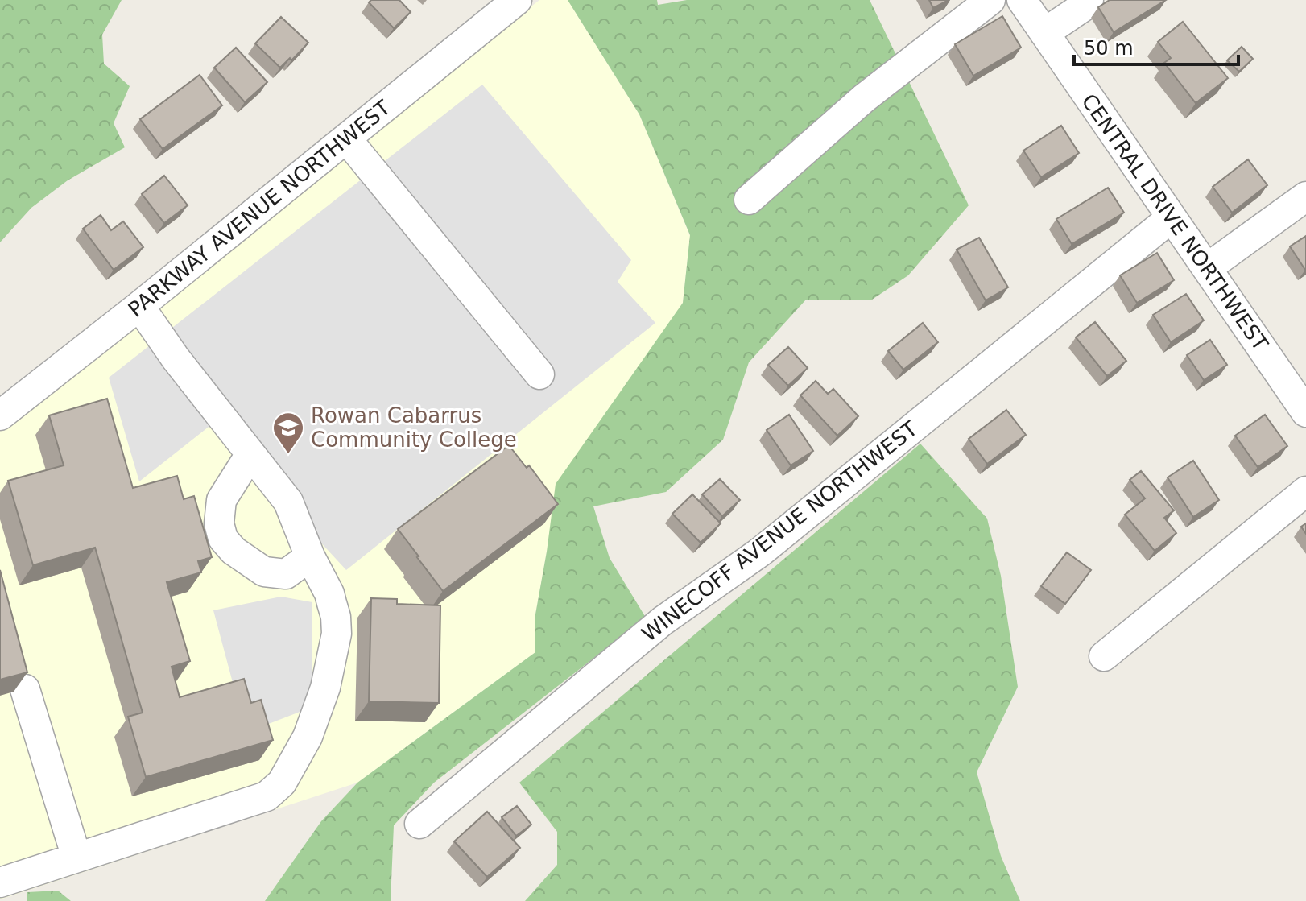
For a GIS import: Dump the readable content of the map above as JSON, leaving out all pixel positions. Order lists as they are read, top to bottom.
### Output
{
  "streets": {
    "street": ["PARKWAY AVENUE NORTHWEST", "CENTRAL DRIVE NORTHWEST", "WINECOFF AVENUE NORTHWEST"]
  },
  "crossings": [
    ["CENTRAL DRIVE NORTHWEST", "WINECOFF AVENUE NORTHWEST"]
  ],
  "places": {
    "school or university": ["Rowan Cabarrus Community College"]
  },
  "scale_bar": "50 m"
}
